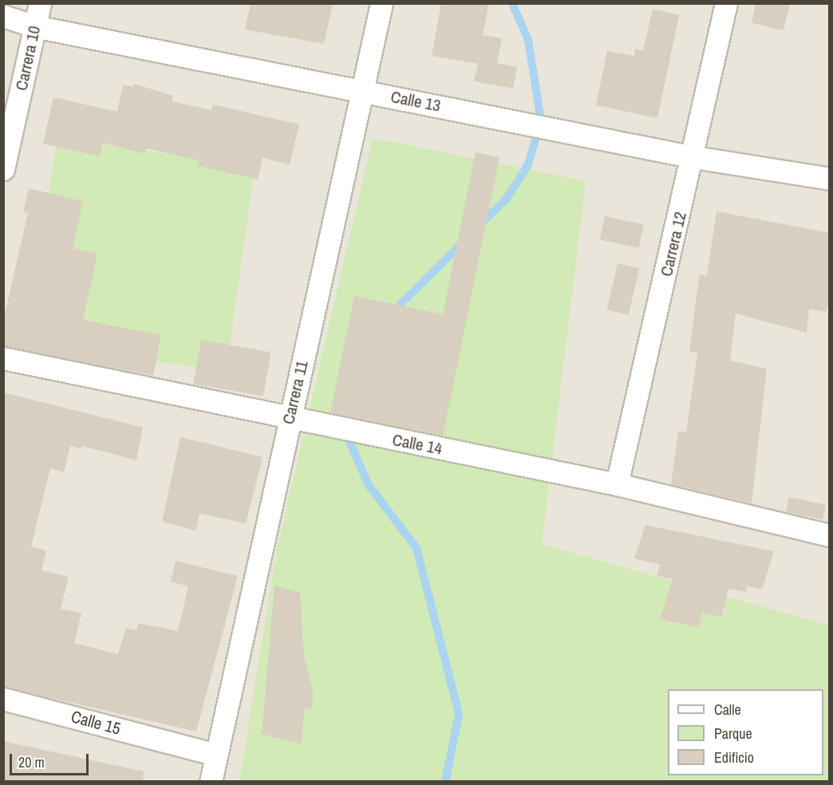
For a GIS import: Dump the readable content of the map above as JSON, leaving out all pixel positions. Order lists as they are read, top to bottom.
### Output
{
  "streets": {
    "street": [
      "Carrera 10",
      "Calle 13",
      "Carrera 12",
      "Carrera 11",
      "Calle 14",
      "Calle 15"
    ]
  },
  "crossings": [
    ["Carrera 10", "Calle 13"],
    ["Calle 13", "Carrera 12"],
    ["Calle 13", "Carrera 11"],
    ["Carrera 12", "Calle 14"],
    ["Carrera 11", "Calle 14"],
    ["Carrera 11", "Calle 15"]
  ],
  "legend": ["Calle", "Parque", "Edificio"],
  "scale_bar": "20 m"
}
